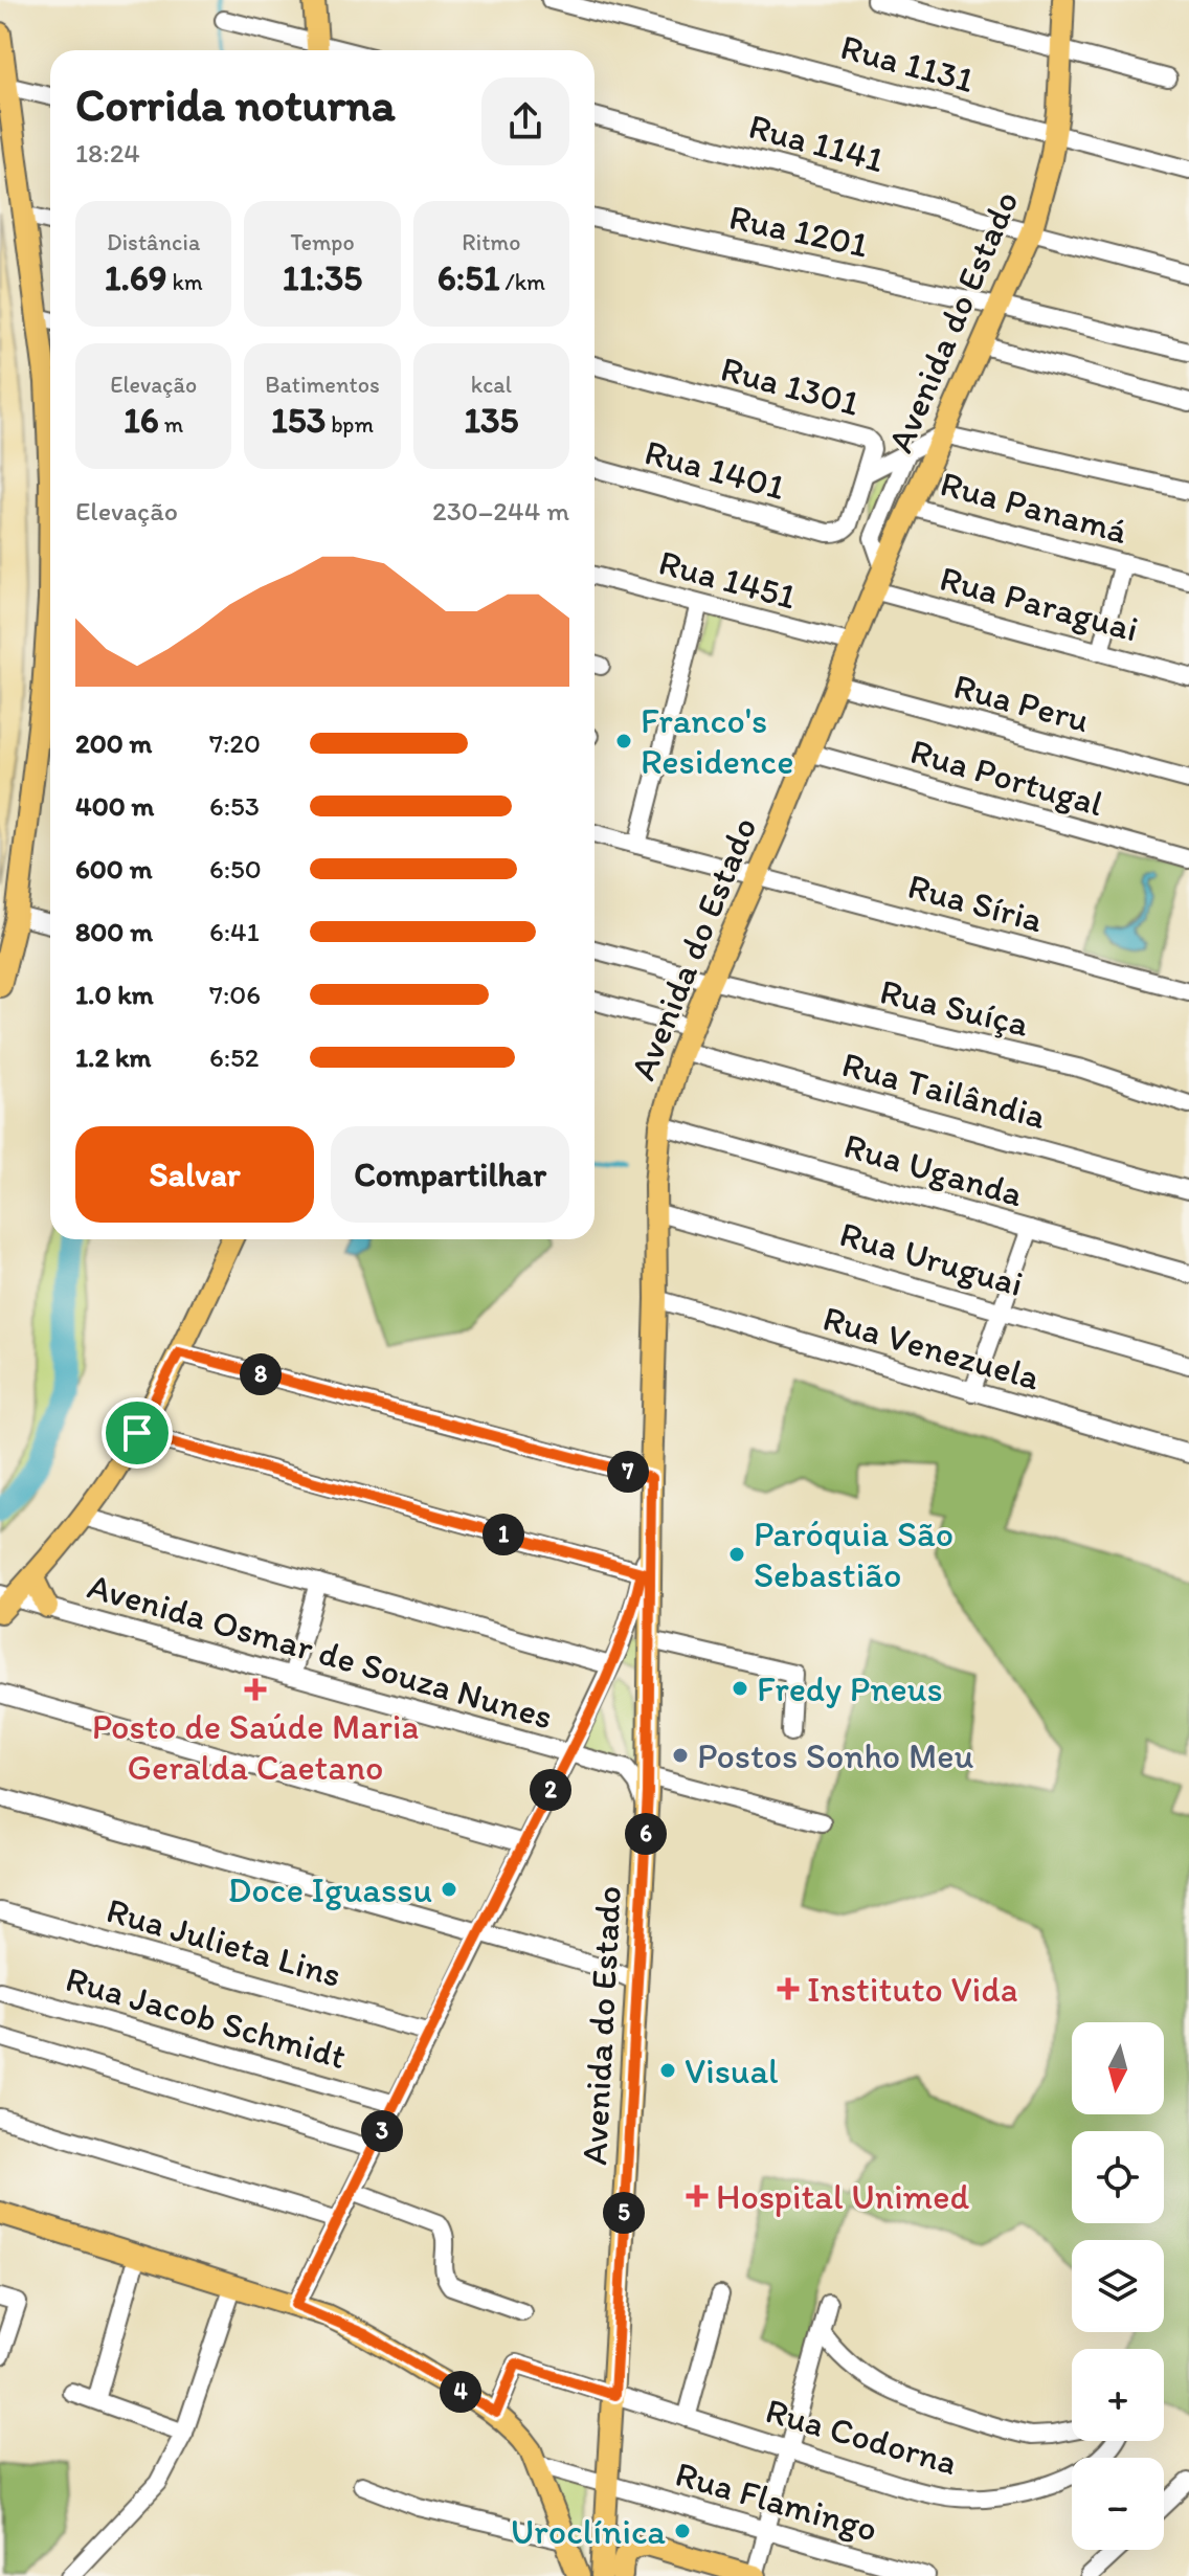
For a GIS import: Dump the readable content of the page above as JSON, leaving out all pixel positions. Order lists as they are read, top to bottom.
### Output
{
  "streets": {
    "main road": ["Avenida do Estado"],
    "street": [
      "Rua 1131",
      "Rua 1141",
      "Rua 1201",
      "Rua 1301",
      "Rua 1401",
      "Rua Panamá",
      "Rua 1451",
      "Rua Paraguai",
      "Rua Peru",
      "Rua Portugal",
      "Rua Síria",
      "Rua Suíça",
      "Rua Tailândia",
      "Rua Uganda",
      "Rua Uruguai",
      "Rua Venezuela",
      "Avenida Osmar de Souza Nunes",
      "Rua Julieta Lins",
      "Rua Jacob Schmidt",
      "Rua Codorna",
      "Rua Flamingo"
    ]
  },
  "crossings": [
    ["Rua 1131", "Avenida do Estado"],
    ["Rua 1141", "Avenida do Estado"],
    ["Rua 1201", "Avenida do Estado"],
    ["Avenida do Estado", "Rua Panamá"],
    ["Avenida do Estado", "Rua 1451"],
    ["Avenida do Estado", "Rua Paraguai"],
    ["Avenida do Estado", "Rua Peru"],
    ["Avenida do Estado", "Rua Portugal"],
    ["Avenida do Estado", "Rua Síria"],
    ["Avenida do Estado", "Rua Suíça"],
    ["Avenida do Estado", "Rua Tailândia"],
    ["Avenida do Estado", "Rua Uganda"],
    ["Avenida do Estado", "Rua Uruguai"],
    ["Avenida do Estado", "Rua Venezuela"],
    ["Avenida do Estado", "Avenida Osmar de Souza Nunes"],
    ["Avenida do Estado", "Rua Codorna"],
    ["Avenida do Estado", "Rua Flamingo"],
    ["Rua 1301", "Rua 1401"]
  ],
  "places": {
    "other": [
      "Franco's Residence",
      "Paróquia São Sebastião",
      "Fredy Pneus",
      "Postos Sonho Meu",
      "Doce Iguassu",
      "Visual",
      "Uroclínica"
    ],
    "health": ["Posto de Saúde Maria Geralda Caetano", "Instituto Vida", "Hospital Unimed"]
  },
  "north": "bottom",
  "page": {
    "heading": ["Corrida noturna", "18:24"],
    "stats": [
      ["Distância", "1.69 km"],
      ["Tempo", "11:35"],
      ["Ritmo", "6:51 /km"],
      ["Elevação", "16 m"],
      ["Batimentos", "153 bpm"],
      ["kcal", "135"]
    ],
    "chart": ["Elevação", "230–244 m"],
    "list": [
      {
        "name": "200 m",
        "note": "7:20"
      },
      {
        "name": "400 m",
        "note": "6:53"
      },
      {
        "name": "600 m",
        "note": "6:50"
      },
      {
        "name": "800 m",
        "note": "6:41"
      },
      {
        "name": "1.0 km",
        "note": "7:06"
      },
      {
        "name": "1.2 km",
        "note": "6:52"
      }
    ],
    "buttons": ["Salvar", "Compartilhar"],
    "pins": [
      "8",
      "7",
      "1",
      "2",
      "6",
      "3",
      "5",
      "4"
    ],
    "map_buttons": ["+", "−"]
  }
}
